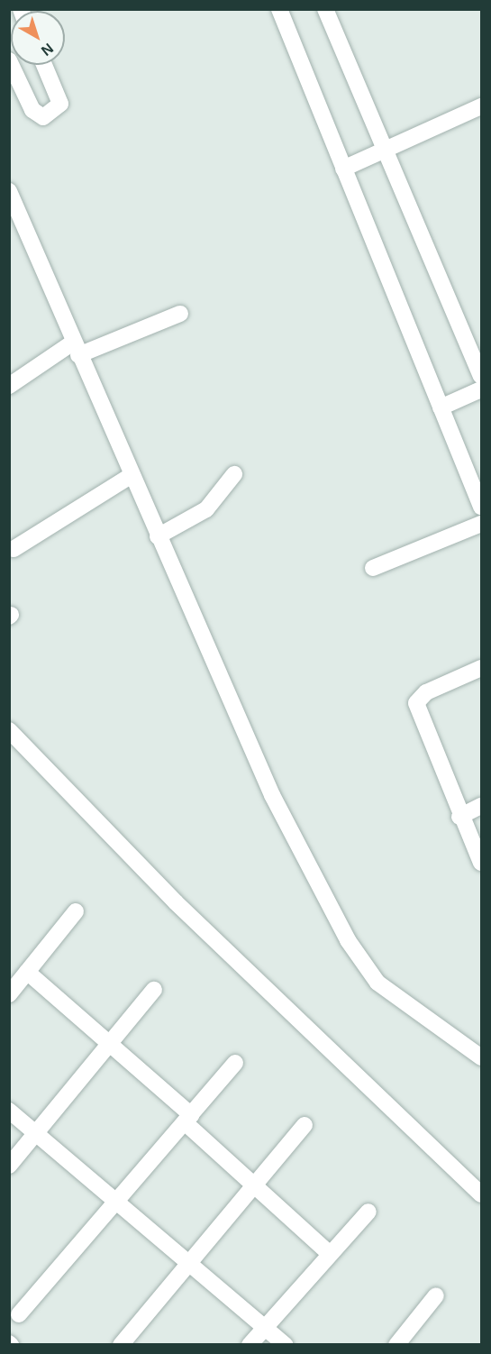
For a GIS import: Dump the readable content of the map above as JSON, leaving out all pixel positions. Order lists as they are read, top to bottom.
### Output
{
  "north": "bottom right"
}
